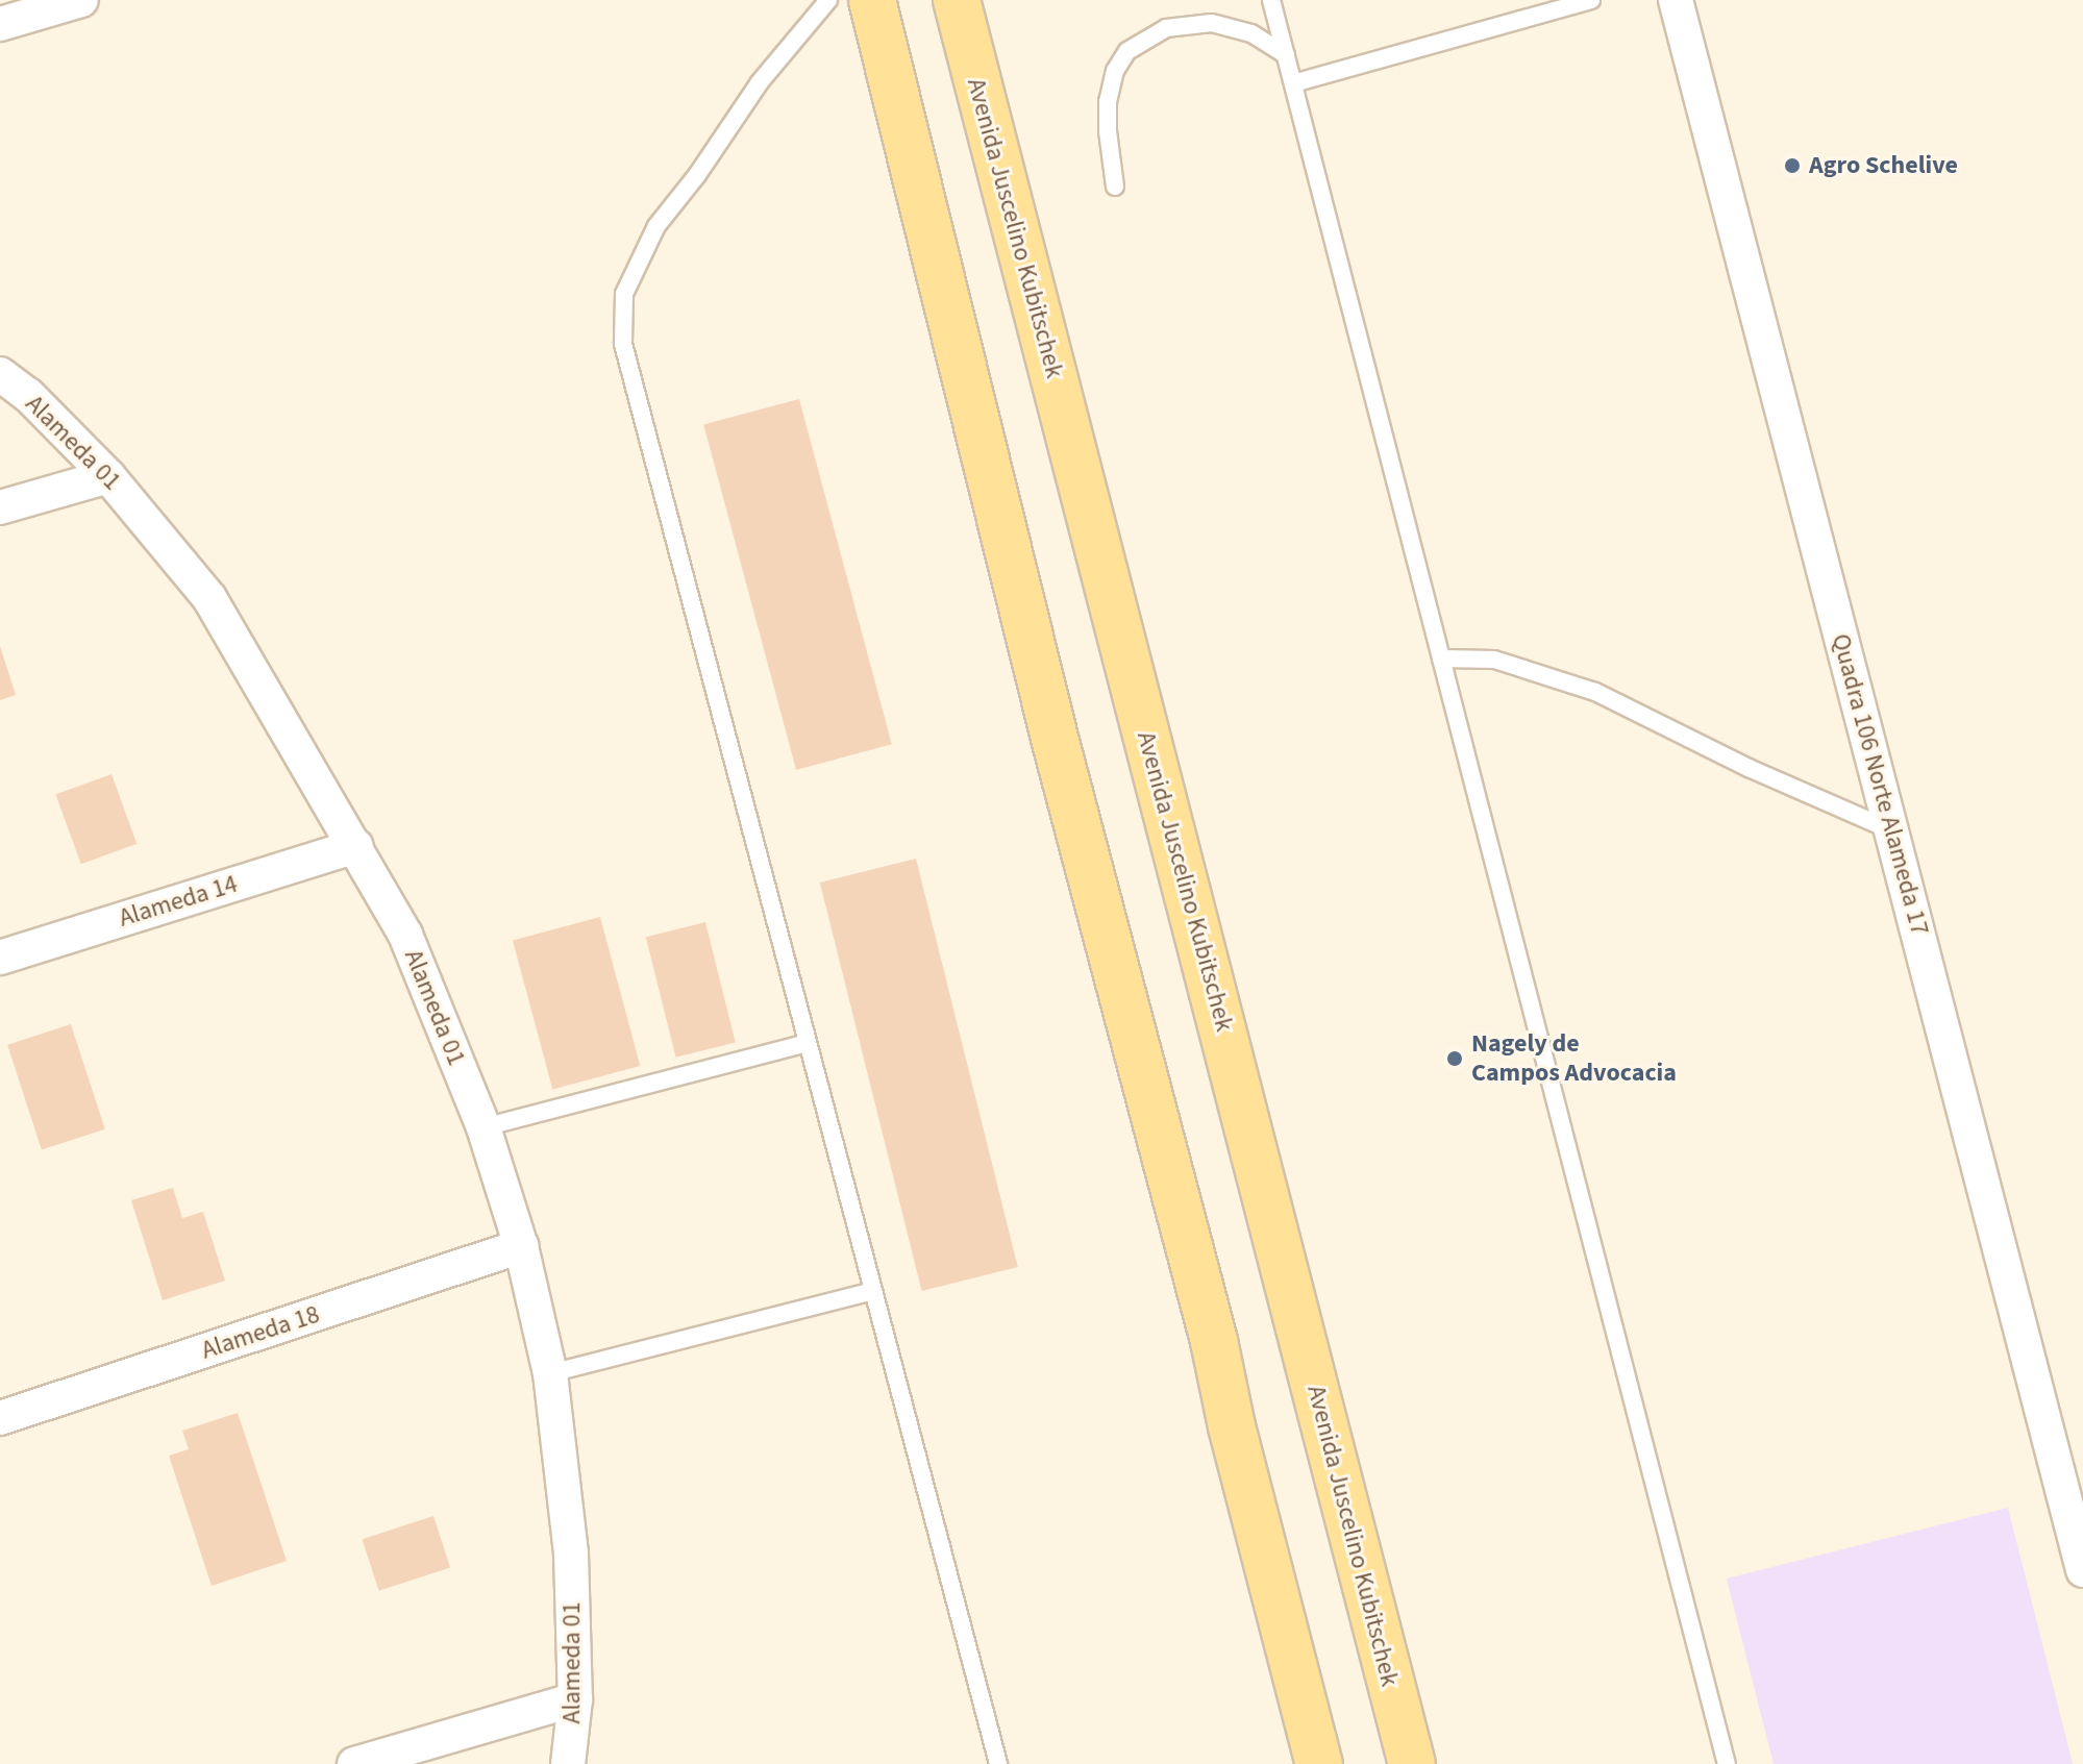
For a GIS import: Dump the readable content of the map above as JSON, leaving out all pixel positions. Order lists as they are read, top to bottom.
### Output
{
  "streets": {
    "main road": ["Avenida Juscelino Kubitschek"],
    "street": [
      "Alameda 01",
      "Quadra 106 Norte Alameda 17",
      "Alameda 14",
      "Alameda 18"
    ]
  },
  "crossings": [
    ["Alameda 01", "Alameda 14"],
    ["Alameda 01", "Alameda 18"]
  ],
  "places": ["Agro Schelive", "Nagely de Campos Advocacia"]
}
